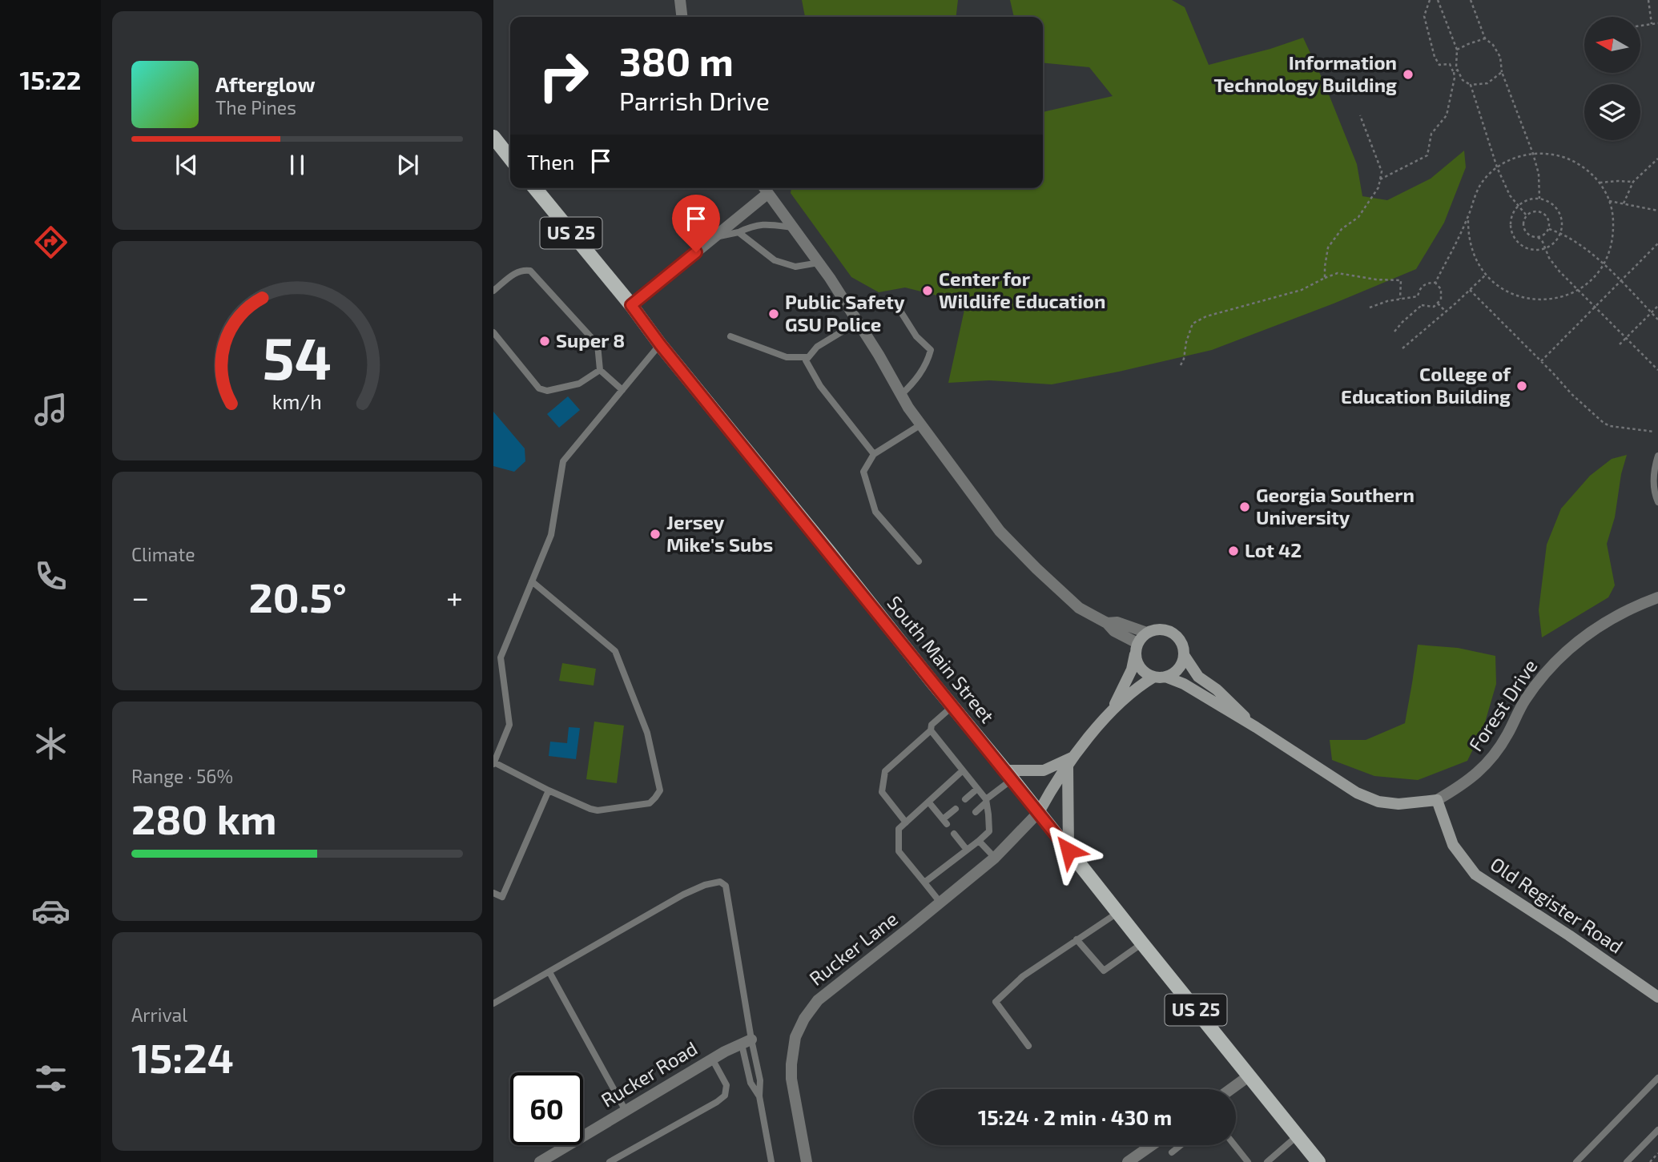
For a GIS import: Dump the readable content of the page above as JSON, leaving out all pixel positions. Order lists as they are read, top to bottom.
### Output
{
  "streets": {
    "main road": ["US 25", "South Main Street"],
    "street": [
      "Forest Drive",
      "Old Register Road",
      "Rucker Lane",
      "Rucker Road"
    ]
  },
  "crossings": [
    ["South Main Street", "Rucker Lane"],
    ["Forest Drive", "Old Register Road"]
  ],
  "places": [
    "Information Technology Building",
    "Center for Wildlife Education",
    "Public Safety GSU Police",
    "Super 8",
    "College of Education Building",
    "Georgia Southern University",
    "Jersey Mike's Subs",
    "Lot 42"
  ],
  "north": "left",
  "page": {
    "tabs": "15:22",
    "turn": ["380 m", "Parrish Drive"],
    "song": ["Afterglow", "The Pines"],
    "then": "Then",
    "tile": [
      "Climate",
      ["Range · 56%", "280 km"],
      ["Arrival", "15:24"]
    ],
    "heat": ["−", "20.5°", "+"],
    "limit": "60",
    "trip": "15:24 · 2 min · 430 m",
    "gauge": ["54", "km/h"]
  }
}
